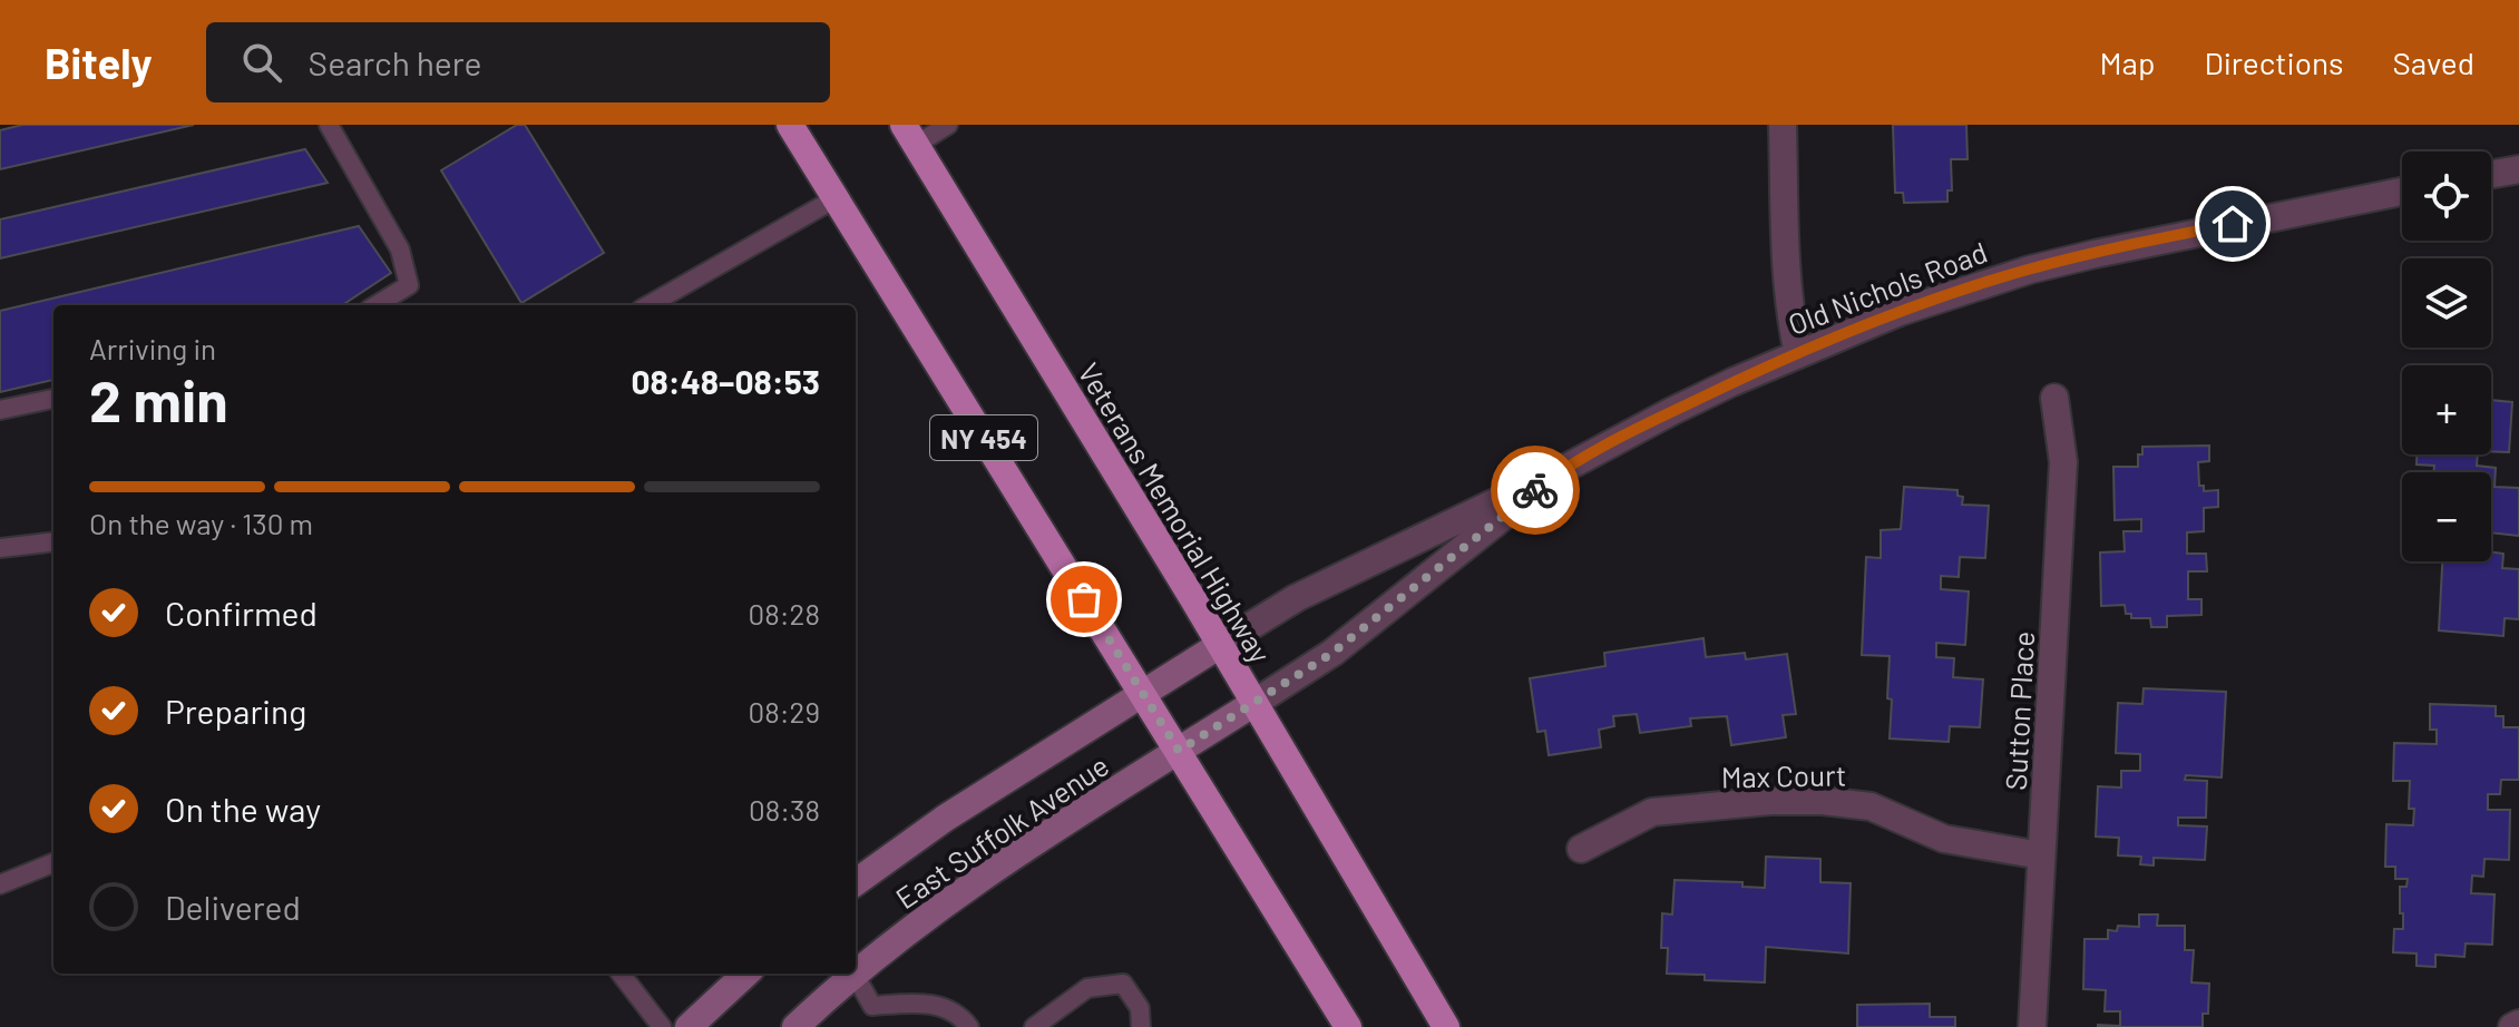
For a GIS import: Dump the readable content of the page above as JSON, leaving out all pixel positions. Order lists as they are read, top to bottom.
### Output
{
  "streets": {
    "highway": ["NY 454", "Veterans Memorial Highway"],
    "main road": ["East Suffolk Avenue"],
    "street": ["Old Nichols Road", "Sutton Place", "Max Court"]
  },
  "crossings": [
    ["Old Nichols Road", "Veterans Memorial Highway"],
    ["Old Nichols Road", "East Suffolk Avenue"],
    ["NY 454", "East Suffolk Avenue"],
    ["Veterans Memorial Highway", "East Suffolk Avenue"],
    ["Sutton Place", "Max Court"]
  ],
  "page": {
    "header": "Bitely",
    "search": "Search here",
    "nav": ["Map", "Directions", "Saved"],
    "map_buttons": ["+", "−"],
    "heading": ["2 min", "Arriving in", "08:48–08:53"],
    "bar": "On the way · 130 m",
    "list": [
      ["Confirmed", "08:28"],
      ["Preparing", "08:29"],
      ["On the way", "08:38"],
      "Delivered"
    ]
  }
}
